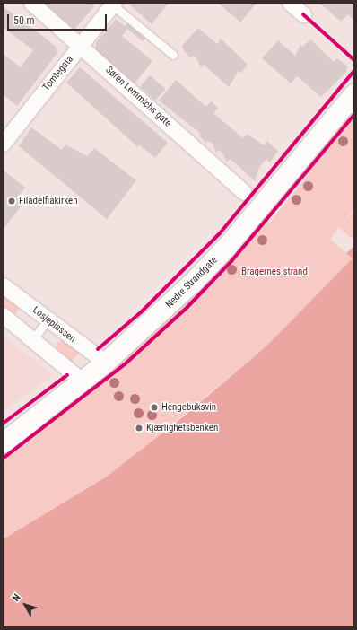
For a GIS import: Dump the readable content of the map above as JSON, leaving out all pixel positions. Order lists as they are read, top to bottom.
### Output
{
  "streets": {
    "street": [
      "Tomtegata",
      "Søren Lemmichs gate",
      "Nedre Strandgate",
      "Losjeplassen"
    ]
  },
  "crossings": [
    ["Tomtegata", "Søren Lemmichs gate"],
    ["Nedre Strandgate", "Losjeplassen"]
  ],
  "parks": ["Bragernes strand"],
  "places": ["Filadelfiakirken", "Hengebuksvin", "Kjærlighetsbenken"],
  "scale_bar": "50 m",
  "north": "top left"
}
